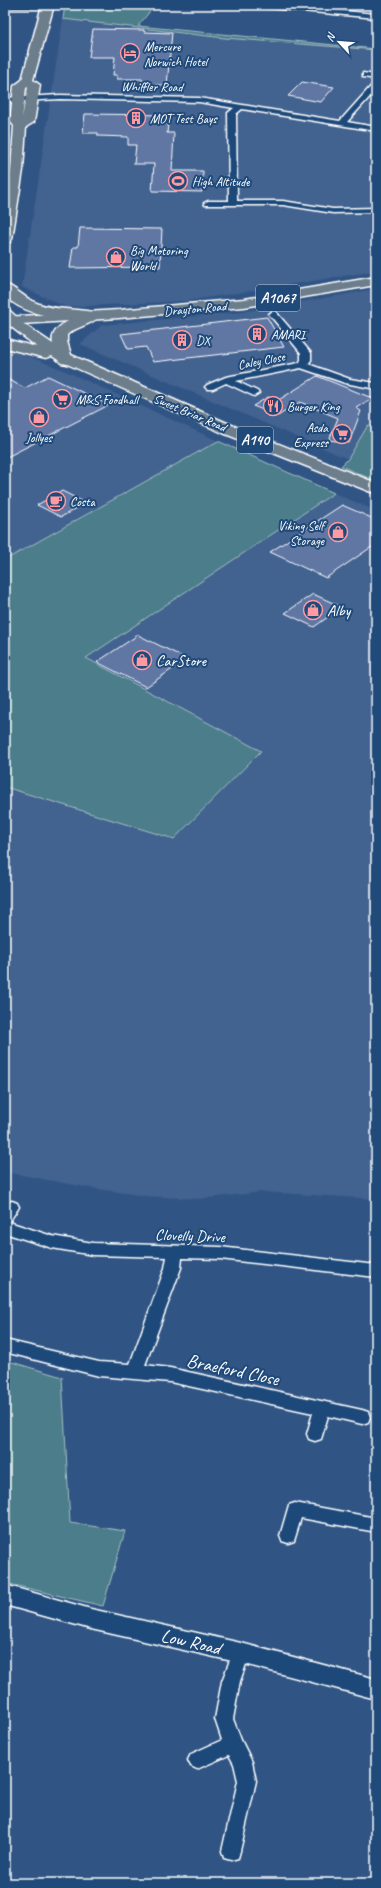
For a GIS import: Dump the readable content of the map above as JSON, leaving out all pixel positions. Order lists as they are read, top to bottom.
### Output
{
  "streets": {
    "highway": ["A1067", "Sweet Briar Road", "A140"],
    "main road": ["Drayton Road"],
    "street": [
      "Whiffler Road",
      "Caley Close",
      "Clovelly Drive",
      "Braeford Close",
      "Low Road"
    ]
  },
  "crossings": [
    ["A1067", "Drayton Road"],
    ["A1067", "Sweet Briar Road"],
    ["A1067", "A140"],
    ["Drayton Road", "Sweet Briar Road"],
    ["Sweet Briar Road", "A140"]
  ],
  "places": {
    "hotel": ["Mercure Norwich Hotel"],
    "building": ["MOT Test Bays", "AMARI", "DX"],
    "sports": ["High Altitude"],
    "shop": [
      "Big Motoring World",
      "Jollyes",
      "Viking Self Storage",
      "Alby",
      "CarStore"
    ],
    "supermarket": ["M&S Foodhall", "Asda Express"],
    "restaurant": ["Burger King"],
    "cafe": ["Costa"]
  },
  "north": "top left"
}
